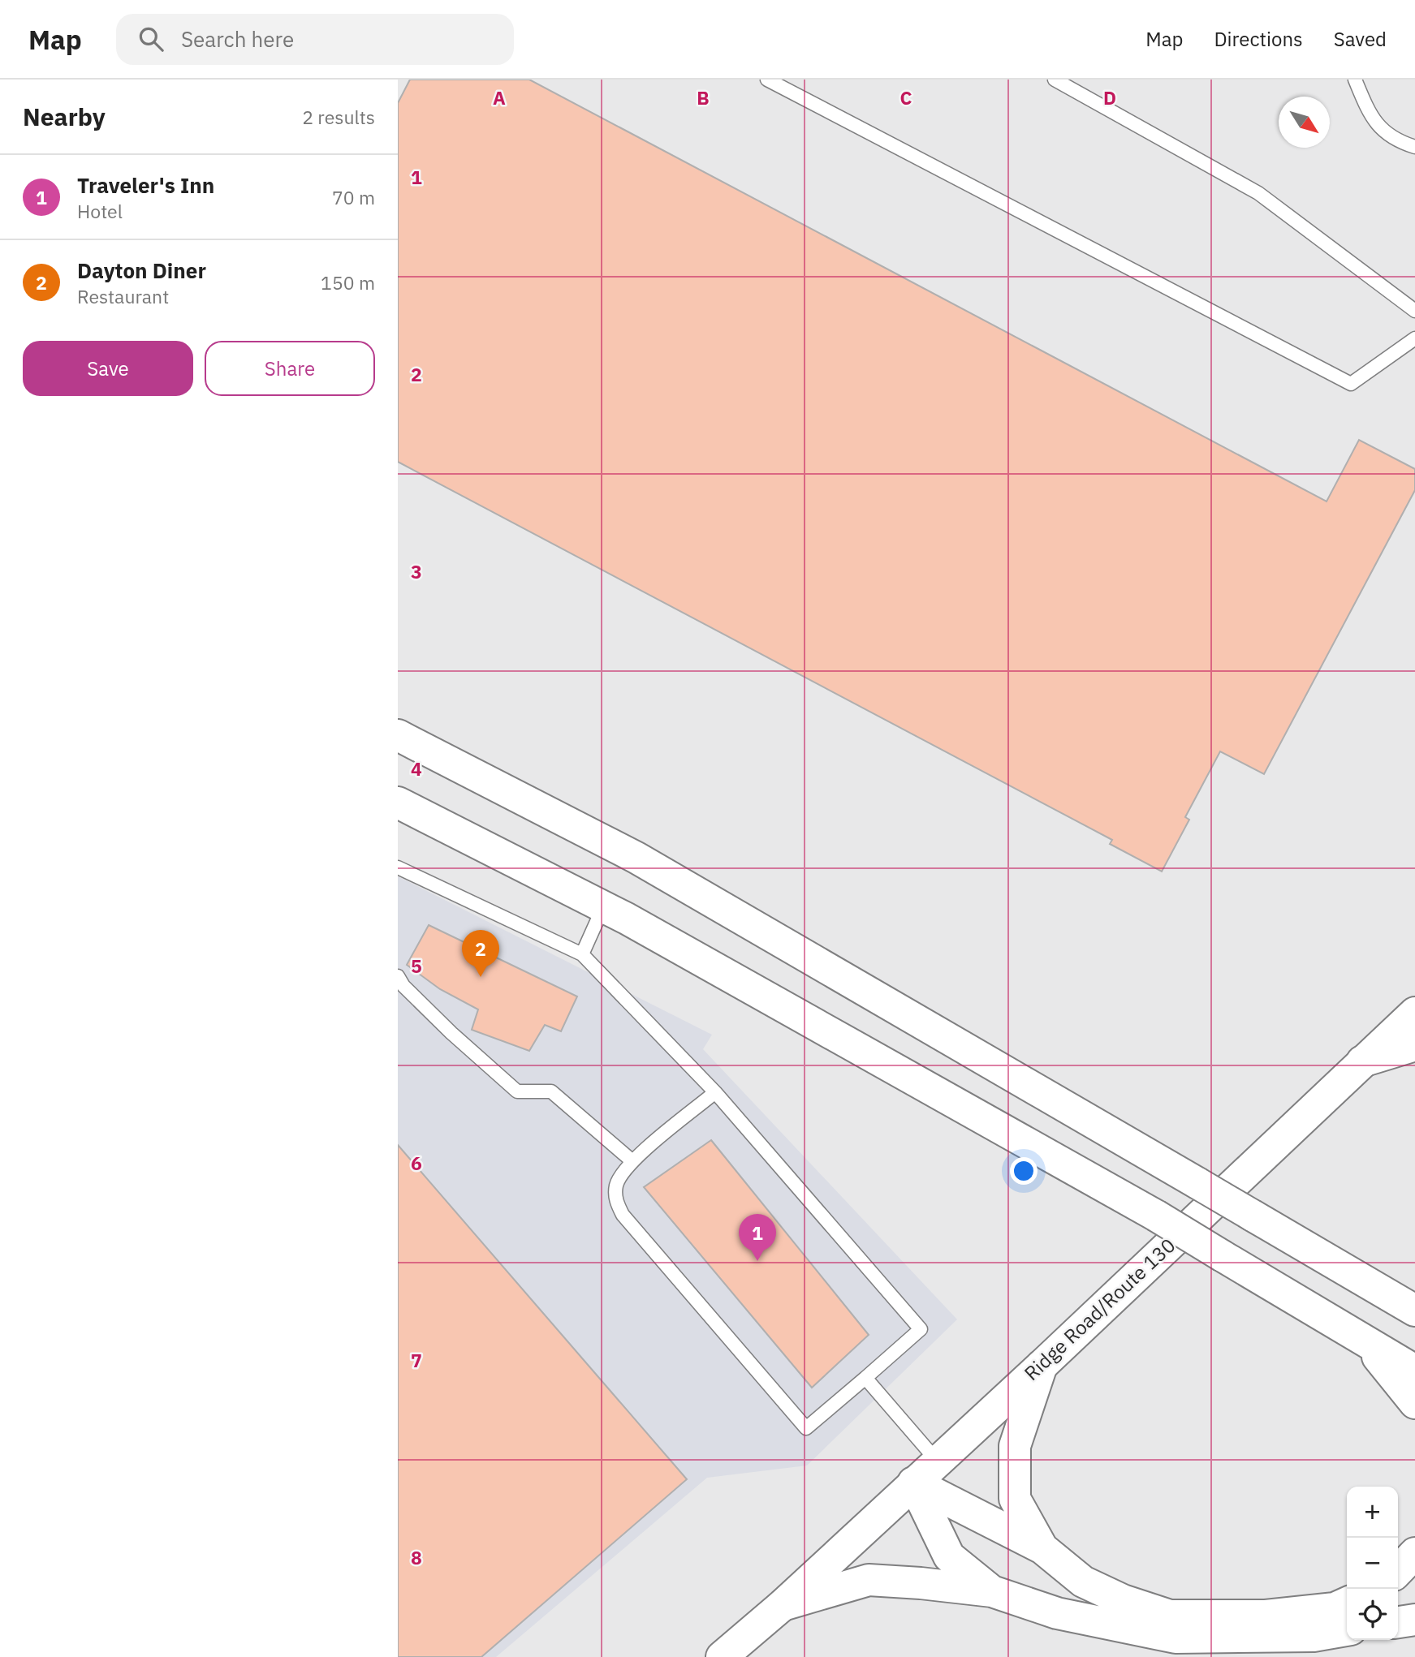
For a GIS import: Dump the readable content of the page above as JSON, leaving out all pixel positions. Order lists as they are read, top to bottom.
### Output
{
  "streets": {
    "main road": ["Ridge Road/Route 130"]
  },
  "north": "bottom right",
  "page": {
    "header": "Map",
    "search": "Search here",
    "nav": ["Map", "Directions", "Saved"],
    "heading": ["Nearby", "2 results"],
    "list": [
      {
        "mark": "1",
        "name": "Traveler's Inn",
        "note": "Hotel",
        "value": "70 m"
      },
      {
        "mark": "2",
        "name": "Dayton Diner",
        "note": "Restaurant",
        "value": "150 m"
      }
    ],
    "buttons": ["Save", "Share"],
    "pins": ["2", "1"],
    "map_buttons": ["+", "−"]
  },
  "grid": {
    "columns": [
      "A",
      "B",
      "C",
      "D"
    ],
    "rows": [
      "1",
      "2",
      "3",
      "4",
      "5",
      "6",
      "7",
      "8"
    ]
  }
}
